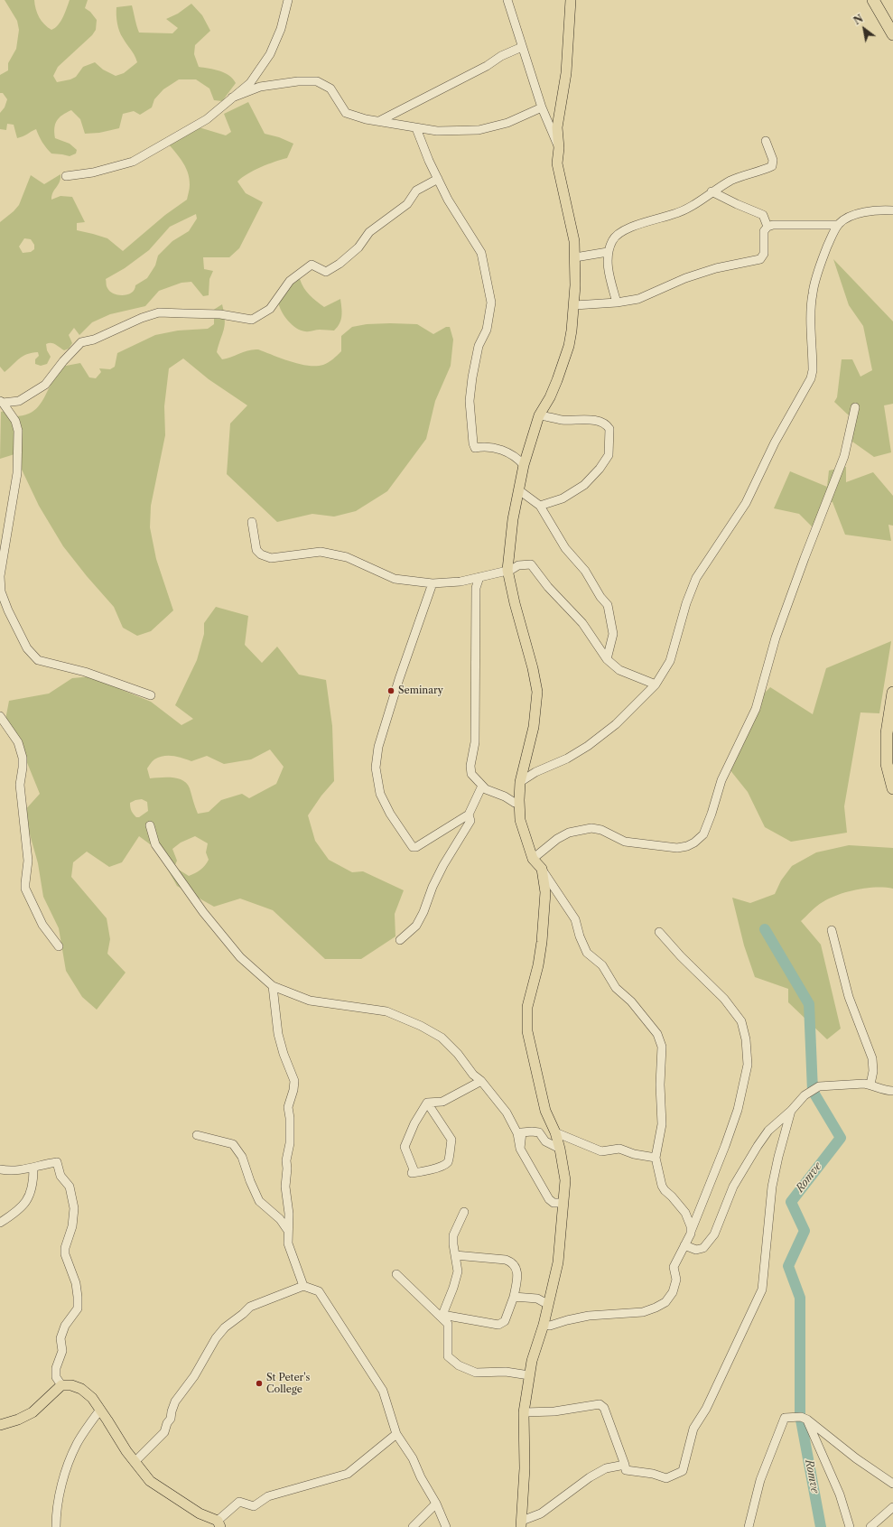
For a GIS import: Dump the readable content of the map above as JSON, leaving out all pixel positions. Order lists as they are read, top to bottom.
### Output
{
  "water": ["Romve"],
  "places": ["Seminary", "St Peter's College"],
  "north": "top left"
}
